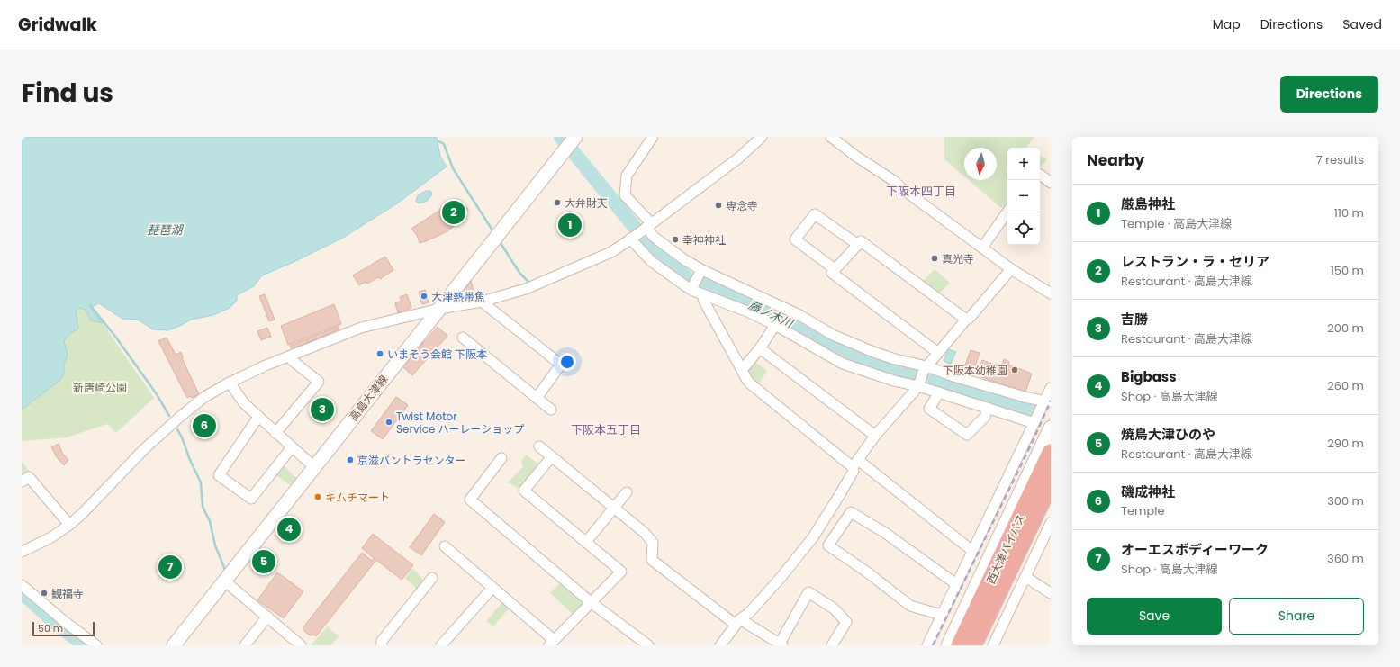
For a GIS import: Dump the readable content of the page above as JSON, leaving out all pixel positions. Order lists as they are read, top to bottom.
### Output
{
  "streets": {
    "highway": ["西大津バイパス"],
    "main road": ["高島大津線"]
  },
  "districts": ["下阪本四丁目", "下阪本五丁目"],
  "water": ["琵琶湖", "藤ノ木川"],
  "parks": ["新唐崎公園"],
  "places": [
    "大弁財天",
    "専念寺",
    "幸神神社",
    "真光寺",
    "大津熱帯魚",
    "いまそう会館 下阪本",
    "下阪本幼稚園",
    "Twist Motor Service ハーレーショップ",
    "京滋バントラセンター",
    "キムチマート",
    "観福寺"
  ],
  "scale_bar": "50 m",
  "north": "bottom",
  "page": {
    "header": "Gridwalk",
    "nav": ["Map", "Directions", "Saved"],
    "title": "Find us",
    "buttons": [
      "Directions",
      ["Save", "Share"]
    ],
    "heading": ["Nearby", "7 results"],
    "map_buttons": ["+", "−"],
    "list": [
      {
        "mark": "1",
        "name": "厳島神社",
        "note": "Temple · 高島大津線",
        "value": "110 m"
      },
      {
        "mark": "2",
        "name": "レストラン・ラ・セリア",
        "note": "Restaurant · 高島大津線",
        "value": "150 m"
      },
      {
        "mark": "3",
        "name": "吉勝",
        "note": "Restaurant · 高島大津線",
        "value": "200 m"
      },
      {
        "mark": "4",
        "name": "Bigbass",
        "note": "Shop · 高島大津線",
        "value": "260 m"
      },
      {
        "mark": "5",
        "name": "焼鳥大津ひのや",
        "note": "Restaurant · 高島大津線",
        "value": "290 m"
      },
      {
        "mark": "6",
        "name": "磯成神社",
        "note": "Temple",
        "value": "300 m"
      },
      {
        "mark": "7",
        "name": "オーエスボディーワーク",
        "note": "Shop · 高島大津線",
        "value": "360 m"
      }
    ],
    "pins": [
      "2",
      "1",
      "3",
      "6",
      "4",
      "5",
      "7"
    ],
    "scale": "50 m"
  }
}
